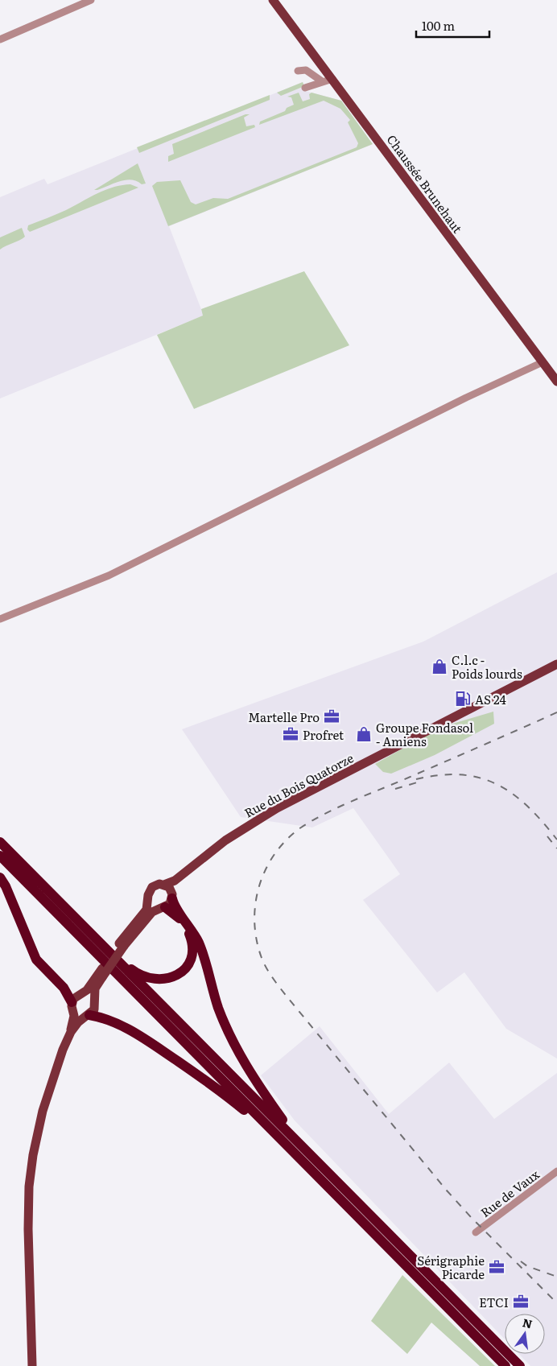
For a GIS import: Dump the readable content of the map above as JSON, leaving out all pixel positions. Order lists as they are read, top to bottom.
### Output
{
  "streets": {
    "main road": ["Chaussée Brunehaut", "Rue du Bois Quatorze"],
    "street": ["Rue de Vaux"]
  },
  "places": {
    "shop": ["C.l.c - Poids lourds", "Groupe Fondasol - Amiens"],
    "fuel station": ["AS 24"],
    "office": [
      "Martelle Pro",
      "Profret",
      "Sérigraphie Picarde",
      "ETCI"
    ]
  },
  "scale_bar": "100 m",
  "north": "top"
}
